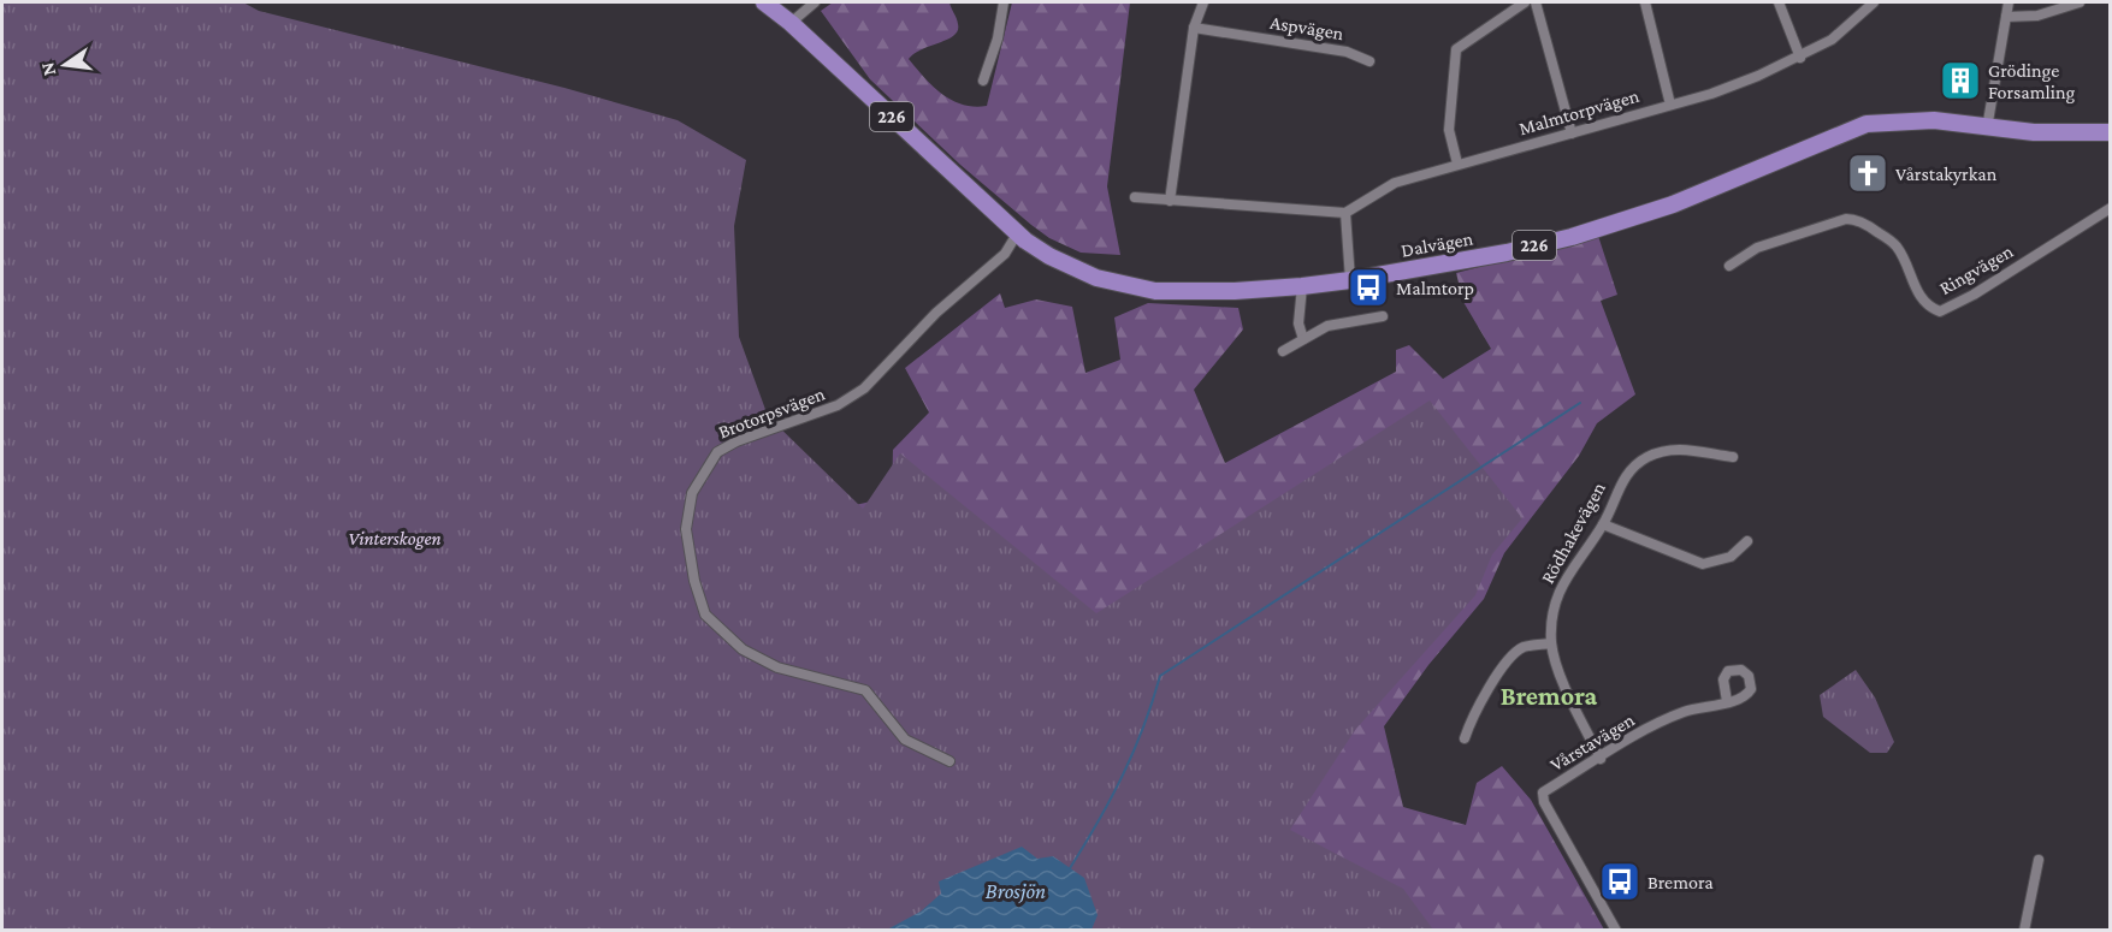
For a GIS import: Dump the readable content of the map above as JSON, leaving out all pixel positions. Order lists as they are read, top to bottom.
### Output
{
  "streets": {
    "main road": ["226", "Dalvägen"],
    "street": [
      "Aspvägen",
      "Malmtorpvägen",
      "Ringvägen",
      "Brotorpsvägen",
      "Rödhakevägen",
      "Vårstavägen"
    ]
  },
  "crossings": [
    ["Dalvägen", "Brotorpsvägen"],
    ["Rödhakevägen", "Vårstavägen"]
  ],
  "districts": ["Bremora"],
  "water": ["Brosjön"],
  "parks": ["Vinterskogen"],
  "places": {
    "building": ["Grödinge Forsamling"],
    "church": ["Vårstakyrkan"],
    "bus stop": ["Malmtorp", "Bremora"]
  },
  "north": "left"
}
